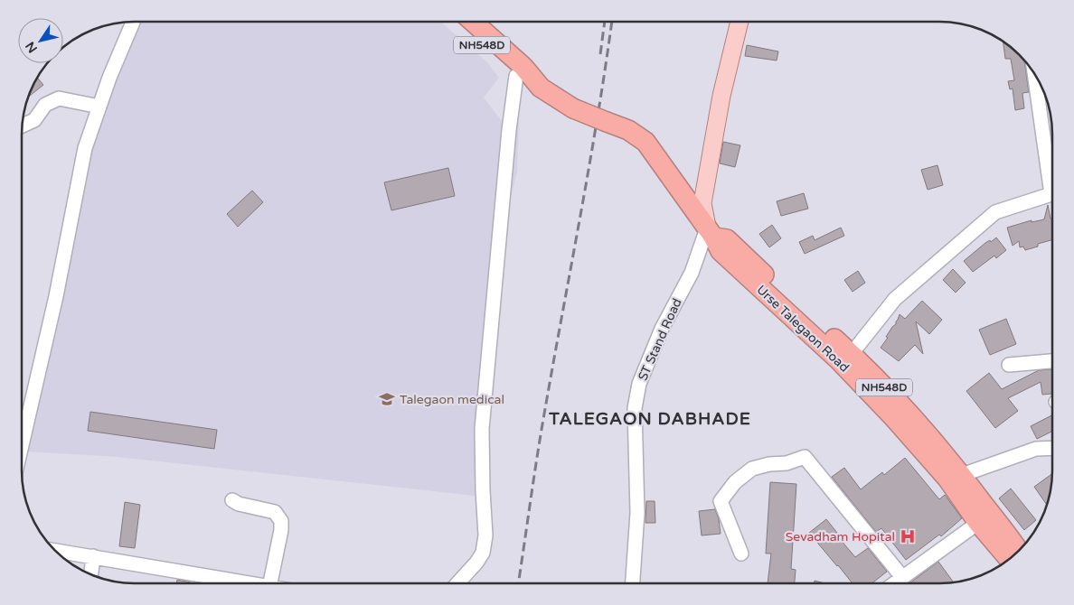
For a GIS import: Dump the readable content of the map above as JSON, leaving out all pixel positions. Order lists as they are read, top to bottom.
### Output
{
  "streets": {
    "highway": ["NH548D", "Urse Talegaon Road"],
    "street": ["ST Stand Road"]
  },
  "crossings": [
    ["NH548D", "Urse Talegaon Road"],
    ["Urse Talegaon Road", "ST Stand Road"]
  ],
  "districts": ["TALEGAON DABHADE"],
  "places": {
    "school or university": ["Talegaon medical"],
    "hospital": ["Sevadham Hopital"]
  },
  "north": "bottom left"
}
